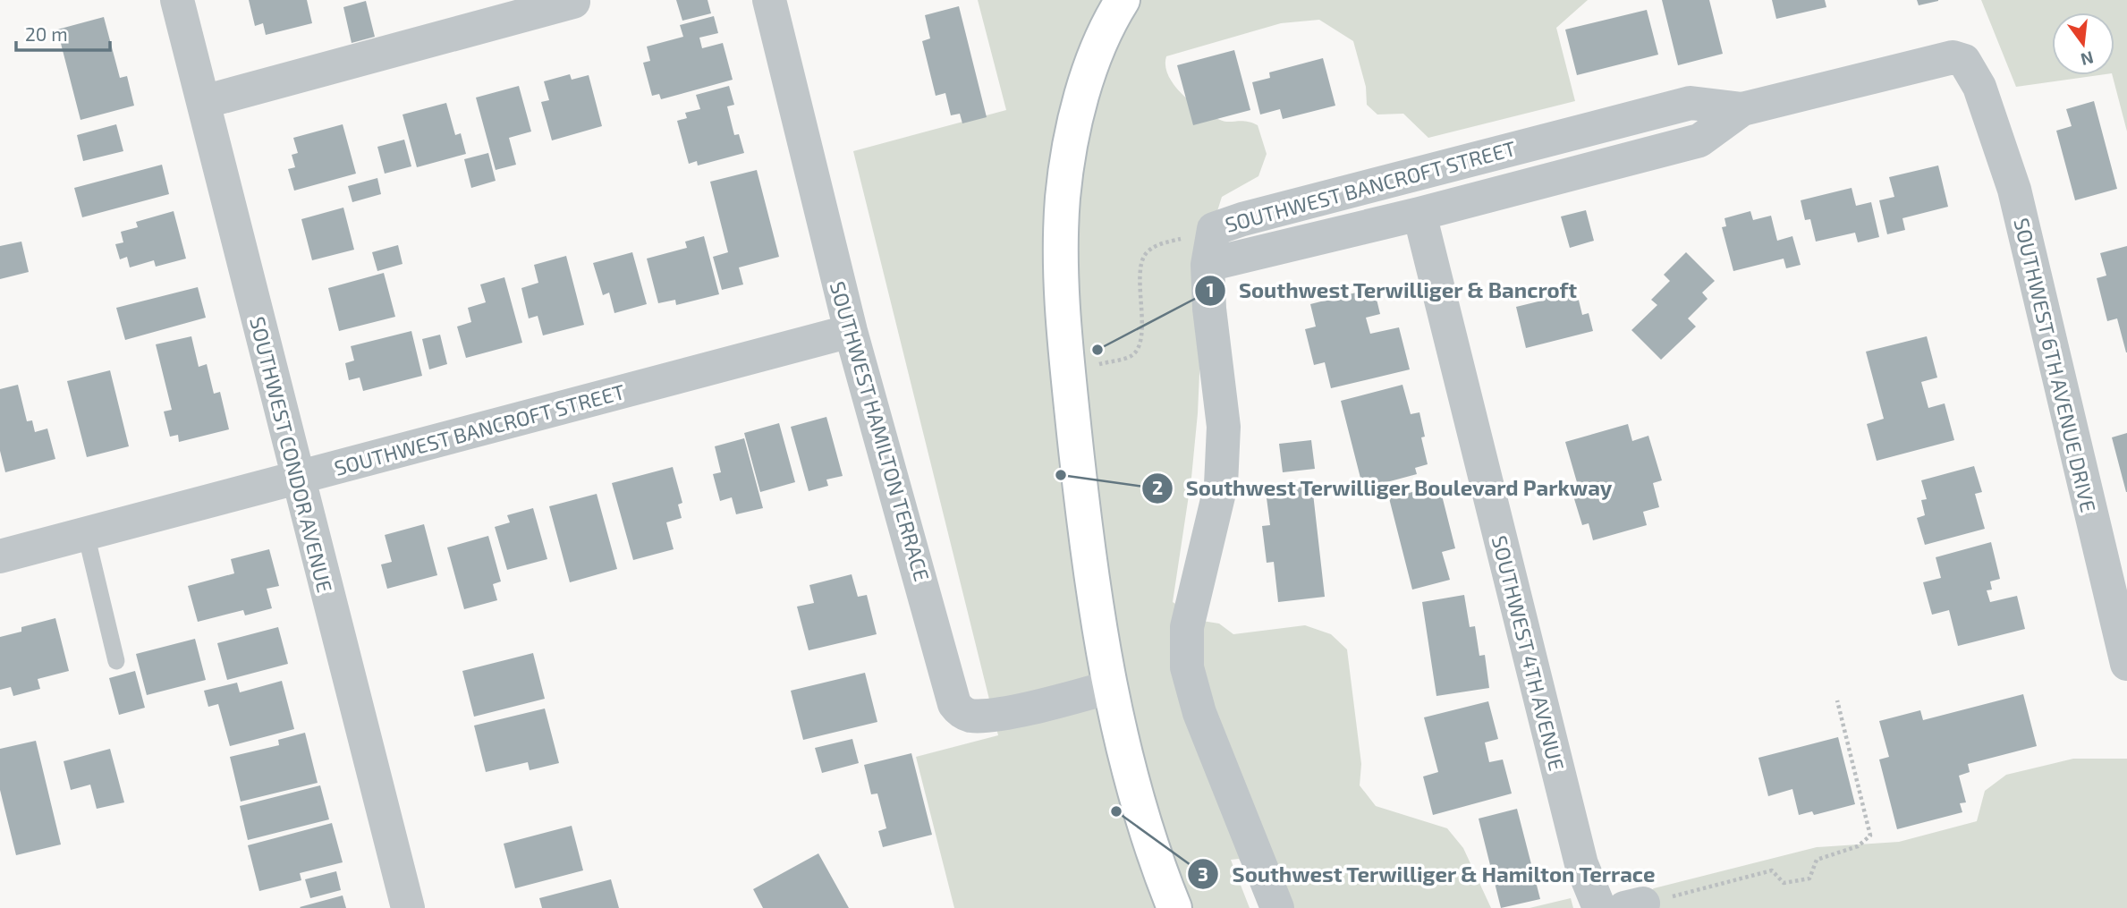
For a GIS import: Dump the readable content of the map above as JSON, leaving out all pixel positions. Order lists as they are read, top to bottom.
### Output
{
  "streets": {
    "street": [
      "SOUTHWEST BANCROFT STREET",
      "SOUTHWEST 6TH AVENUE DRIVE",
      "SOUTHWEST HAMILTON TERRACE",
      "SOUTHWEST CONDOR AVENUE",
      "SOUTHWEST 4TH AVENUE"
    ]
  },
  "crossings": [
    ["SOUTHWEST BANCROFT STREET", "SOUTHWEST 6TH AVENUE DRIVE"],
    ["SOUTHWEST BANCROFT STREET", "SOUTHWEST HAMILTON TERRACE"],
    ["SOUTHWEST BANCROFT STREET", "SOUTHWEST CONDOR AVENUE"],
    ["SOUTHWEST BANCROFT STREET", "SOUTHWEST 4TH AVENUE"]
  ],
  "places": ["Southwest Terwilliger & Bancroft", "Southwest Terwilliger Boulevard Parkway", "Southwest Terwilliger & Hamilton Terrace"],
  "scale_bar": "20 m",
  "north": "bottom"
}
